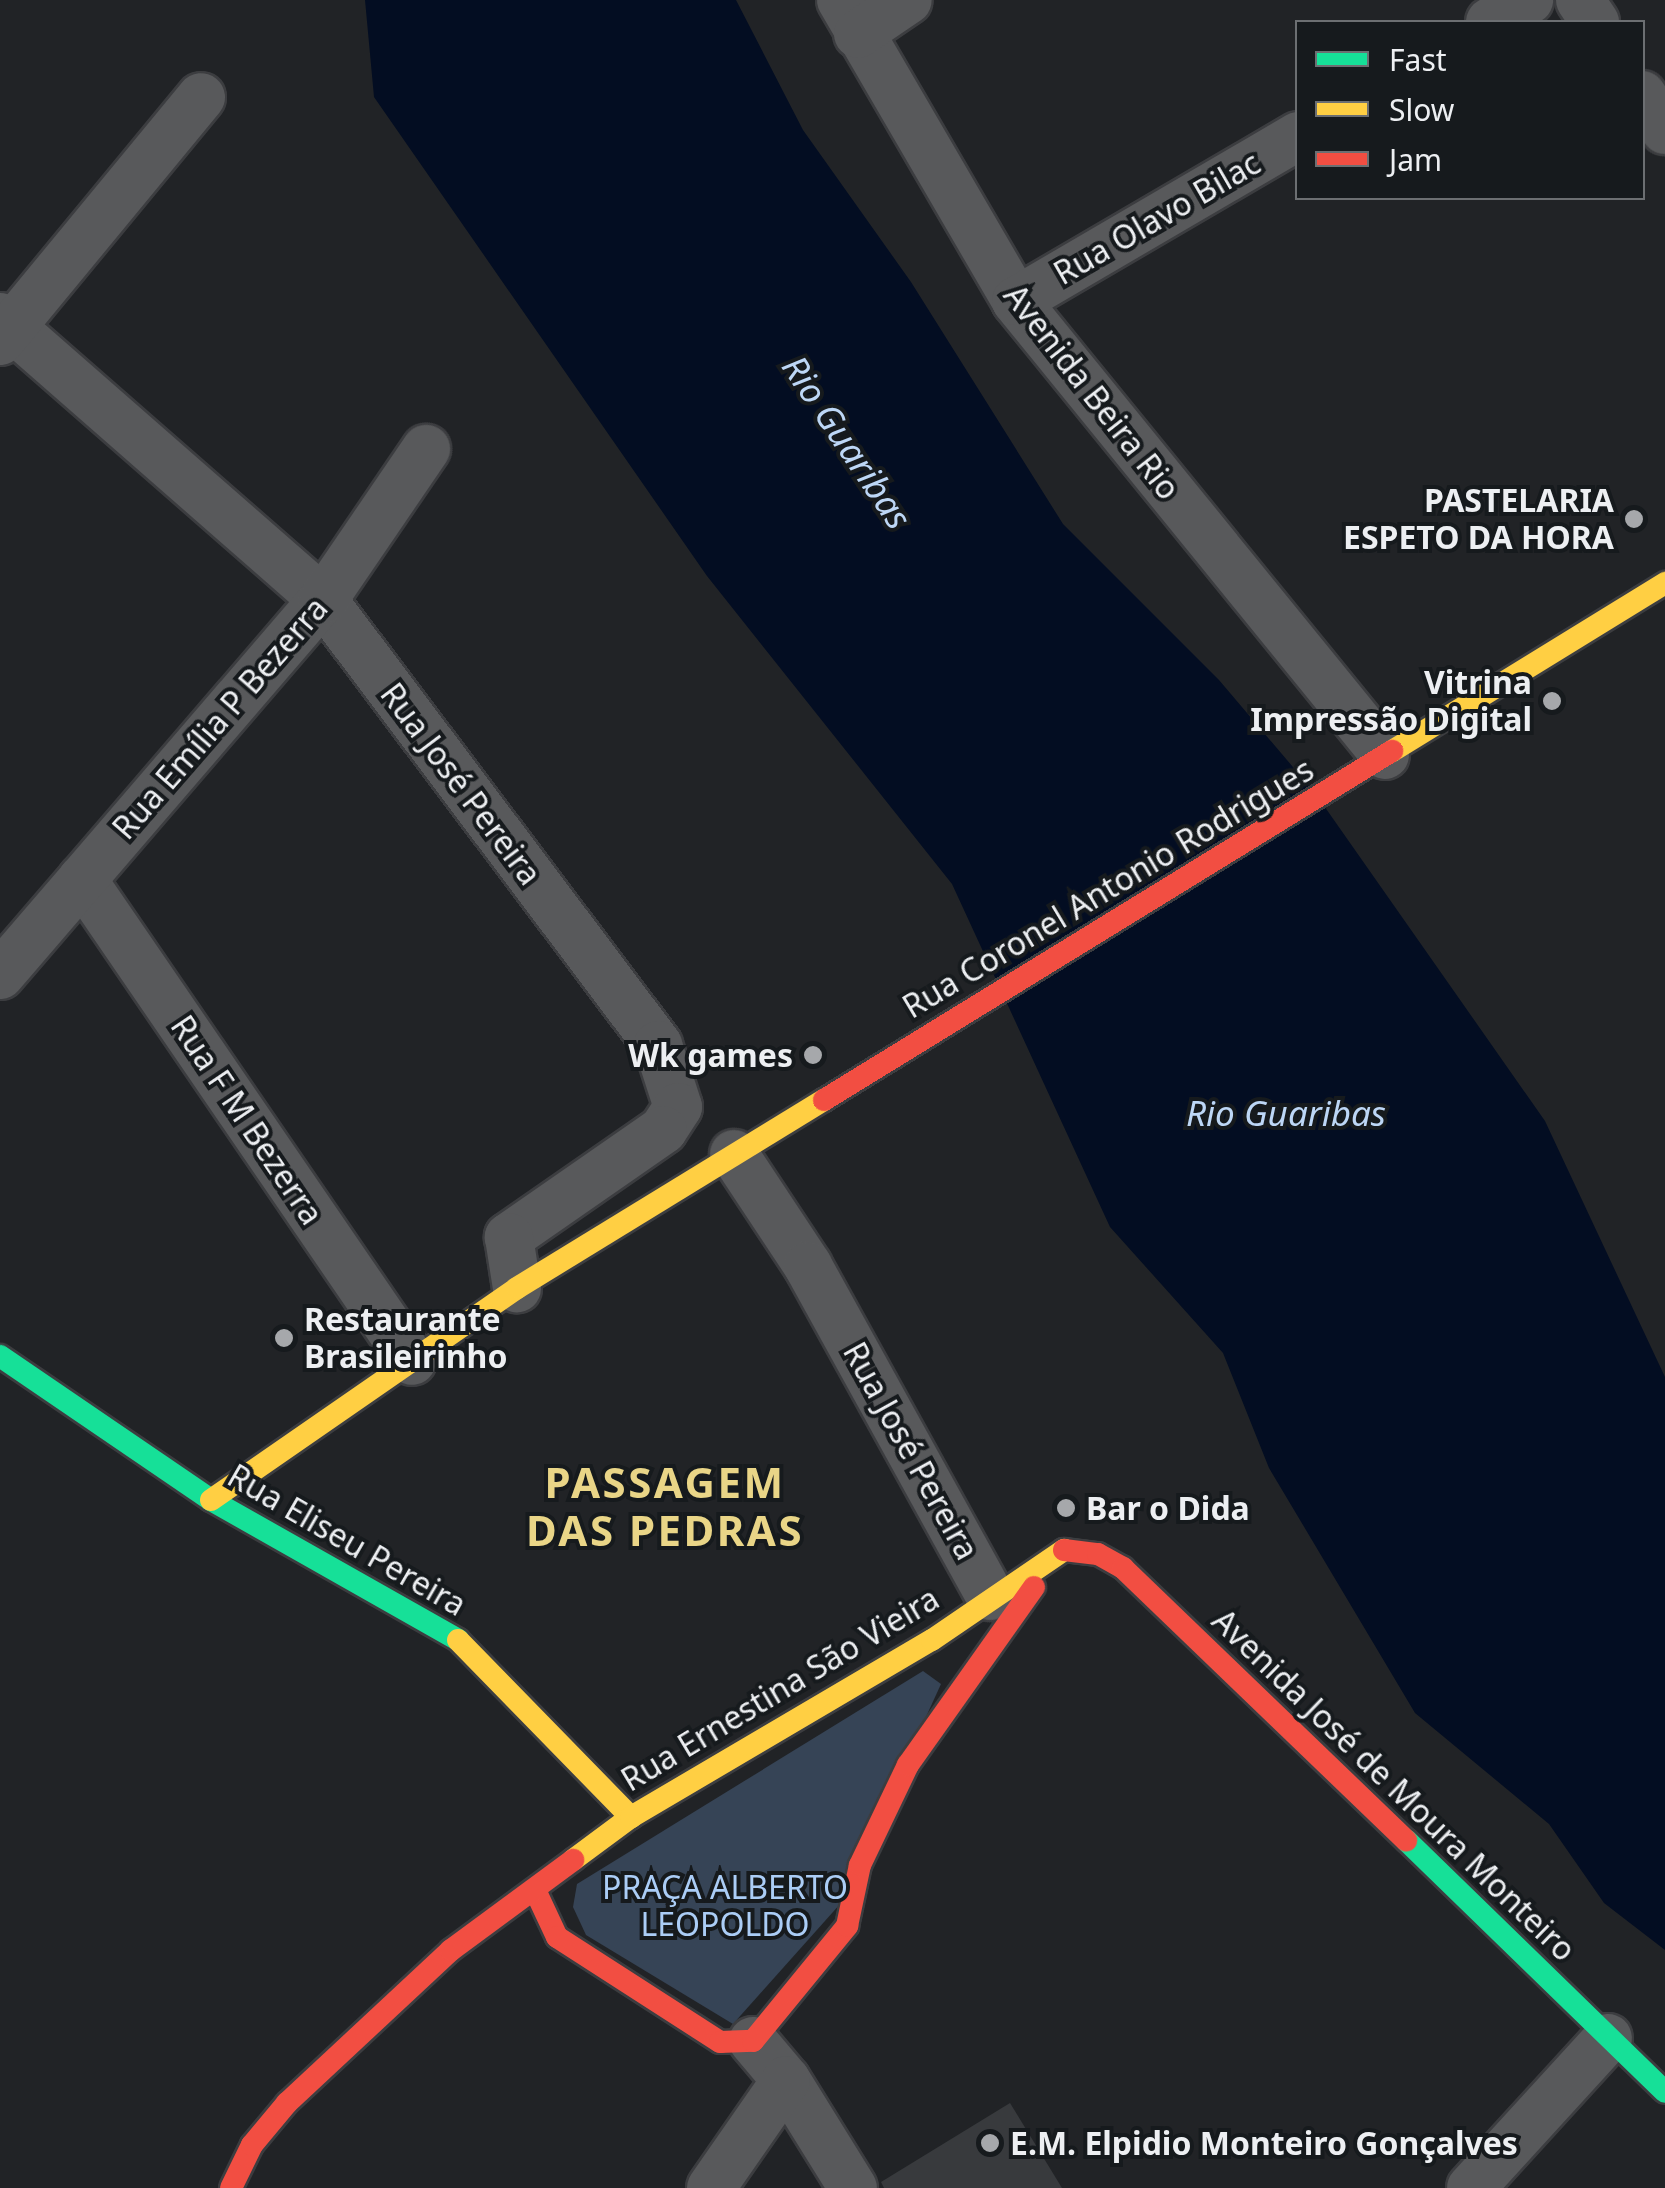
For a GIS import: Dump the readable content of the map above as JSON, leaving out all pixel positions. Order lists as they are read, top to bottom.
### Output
{
  "streets": {
    "main road": [
      "Rua Coronel Antonio Rodrigues",
      "Rua Eliseu Pereira",
      "Rua Ernestina São Vieira",
      "Avenida José de Moura Monteiro"
    ],
    "street": [
      "Rua Olavo Bilac",
      "Avenida Beira Rio",
      "Rua Emília P Bezerra",
      "Rua José Pereira",
      "Rua F M Bezerra"
    ]
  },
  "crossings": [
    ["Rua Olavo Bilac", "Avenida Beira Rio"],
    ["Avenida Beira Rio", "Rua Coronel Antonio Rodrigues"],
    ["Rua Emília P Bezerra", "Rua José Pereira"],
    ["Rua Emília P Bezerra", "Rua F M Bezerra"],
    ["Rua José Pereira", "Rua Coronel Antonio Rodrigues"],
    ["Rua José Pereira", "Rua Ernestina São Vieira"],
    ["Rua Coronel Antonio Rodrigues", "Rua F M Bezerra"],
    ["Rua Coronel Antonio Rodrigues", "Rua Eliseu Pereira"],
    ["Rua Eliseu Pereira", "Rua Ernestina São Vieira"],
    ["Rua Ernestina São Vieira", "Avenida José de Moura Monteiro"]
  ],
  "districts": ["PASSAGEM DAS PEDRAS"],
  "water": ["Rio Guaribas"],
  "parks": ["PRAÇA ALBERTO LEOPOLDO"],
  "places": [
    "PASTELARIA ESPETO DA HORA",
    "Vitrina Impressão Digital",
    "Wk games",
    "Restaurante Brasileirinho",
    "Bar o Dida",
    "E.M. Elpidio Monteiro Gonçalves"
  ],
  "legend": ["Fast", "Slow", "Jam"]
}
